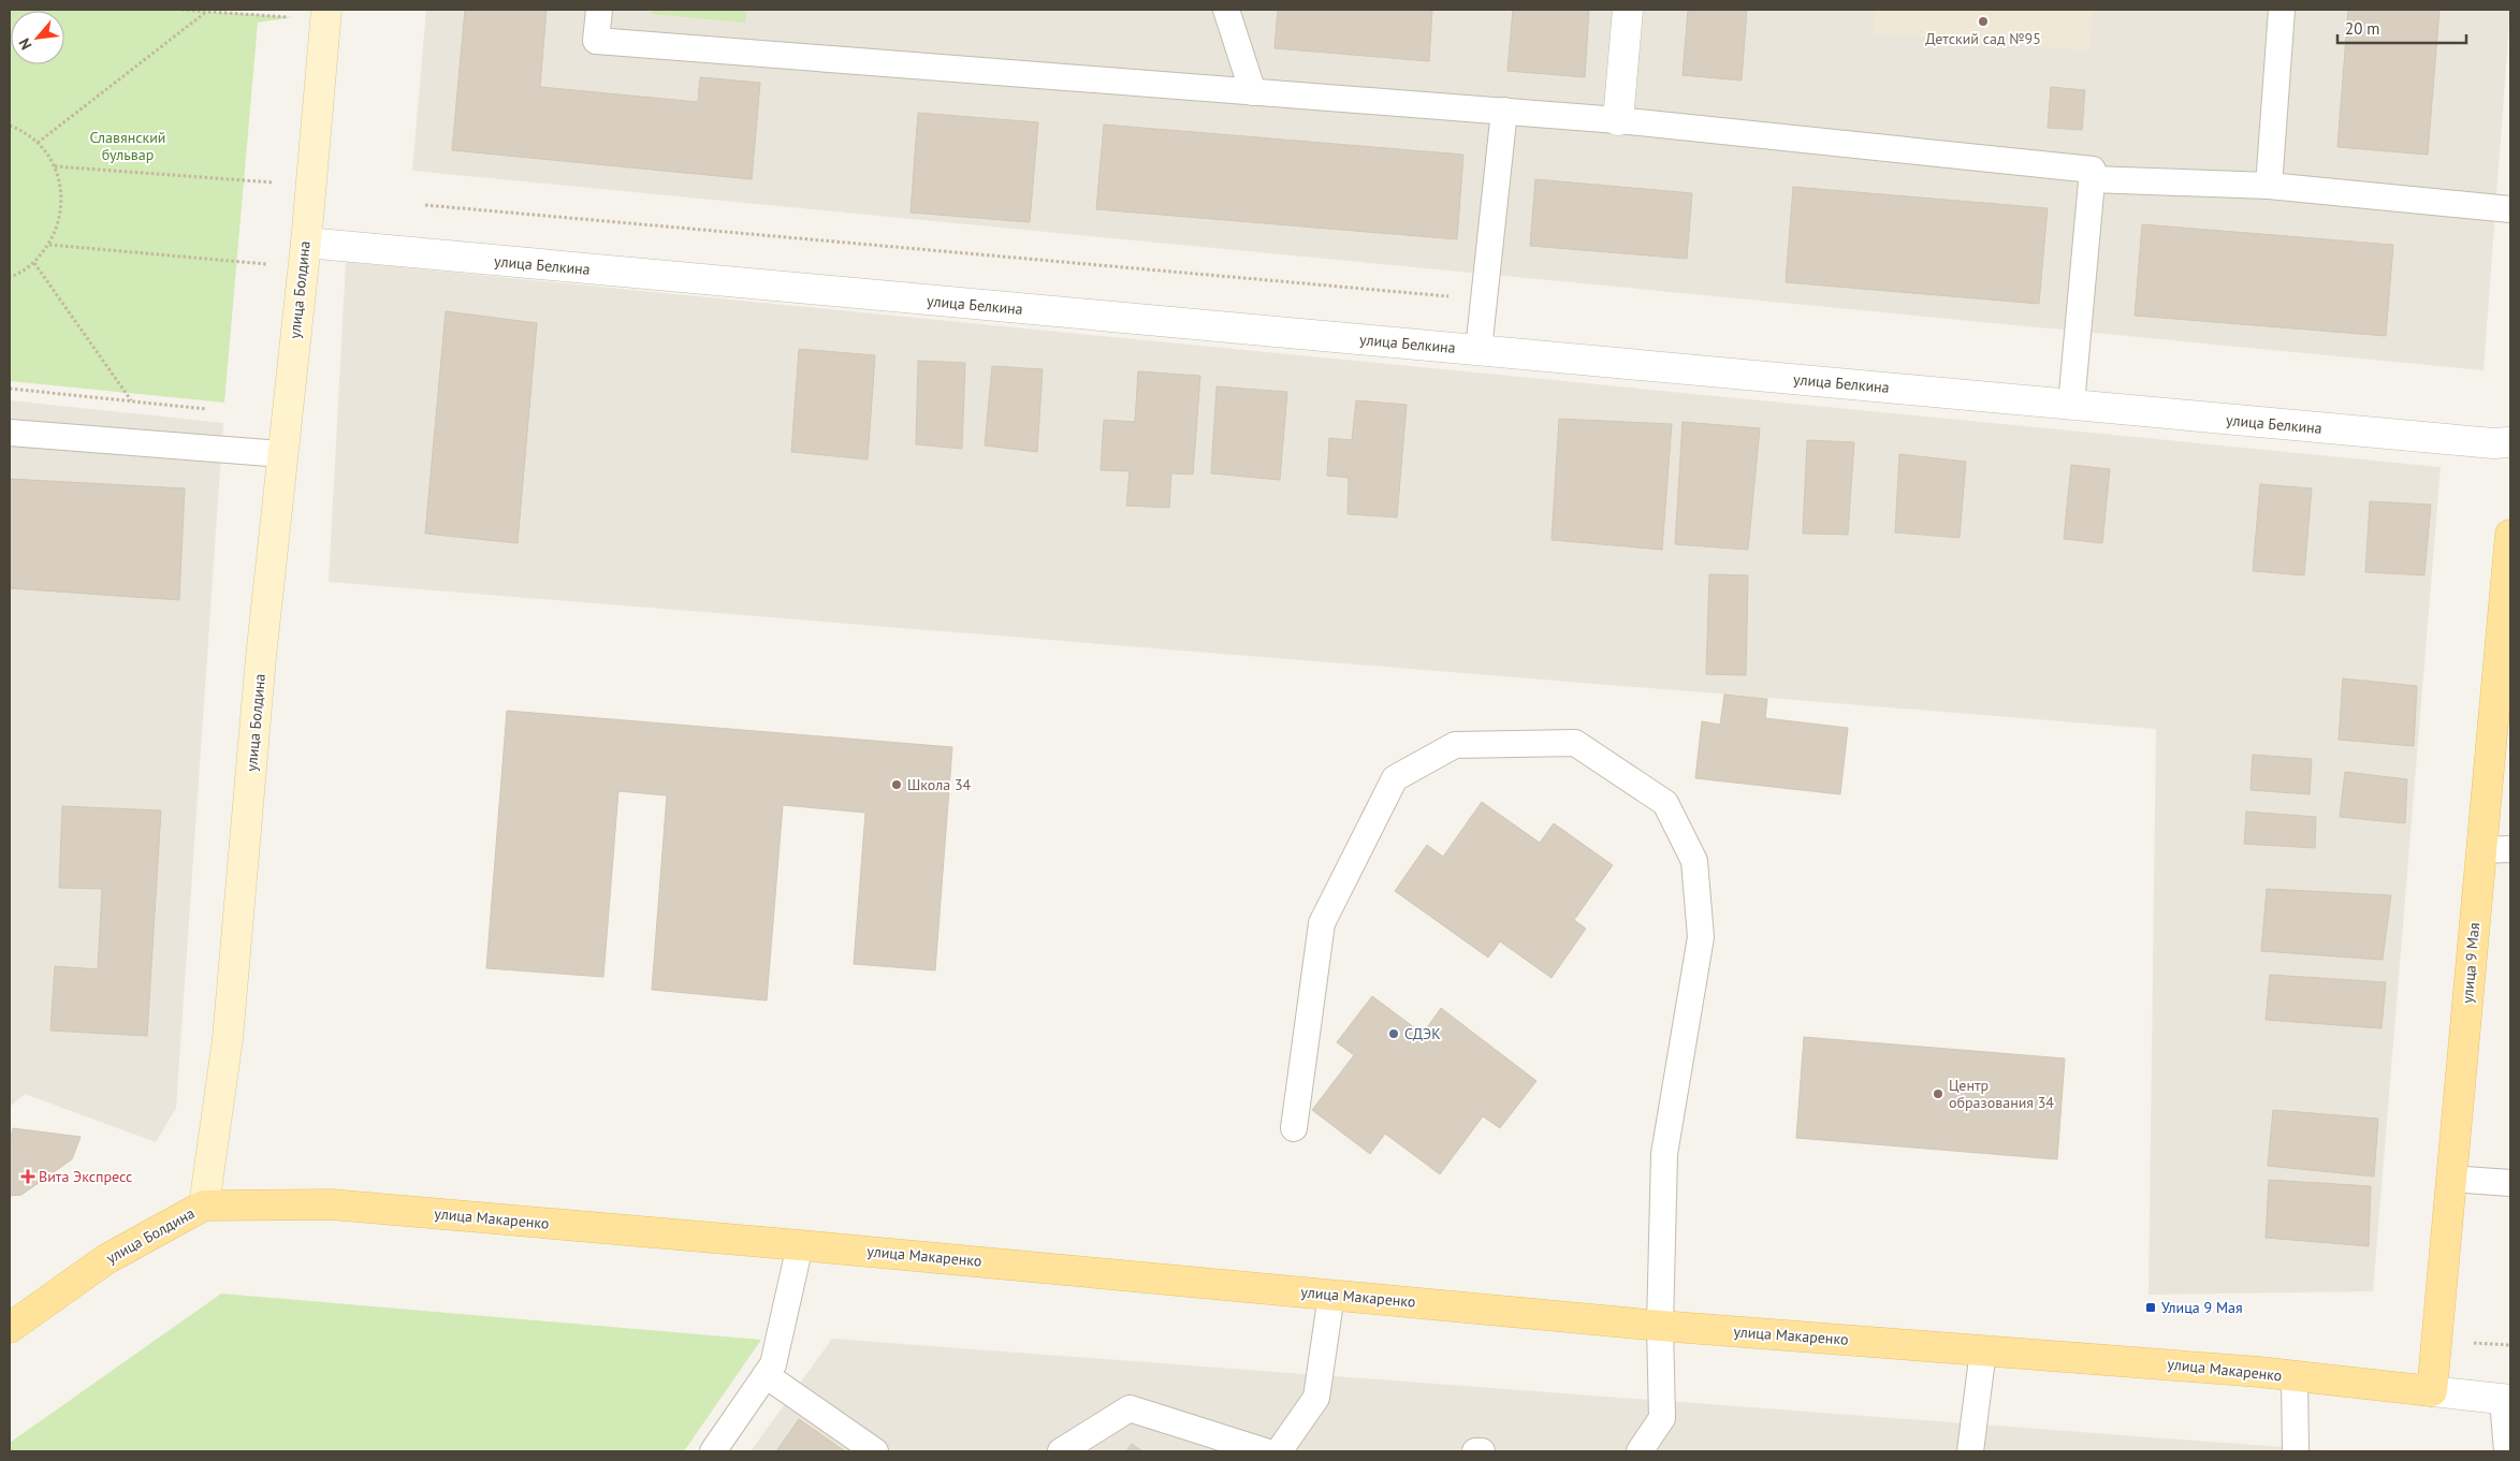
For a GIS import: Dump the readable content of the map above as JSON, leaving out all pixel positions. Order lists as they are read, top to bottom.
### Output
{
  "streets": {
    "main road": ["улица Болдина", "улица 9 Мая", "улица Макаренко"],
    "street": ["улица Белкина"]
  },
  "crossings": [
    ["улица Белкина", "улица Болдина"],
    ["улица Болдина", "улица Макаренко"],
    ["улица 9 Мая", "улица Макаренко"]
  ],
  "parks": ["Славянский бульвар"],
  "places": {
    "other": [
      "Детский сад №95",
      "Школа 34",
      "СДЭК",
      "Центр образования 34"
    ],
    "health": ["Вита Экспресс"],
    "transit": ["Улица 9 Мая"]
  },
  "scale_bar": "20 m",
  "north": "bottom left"
}
